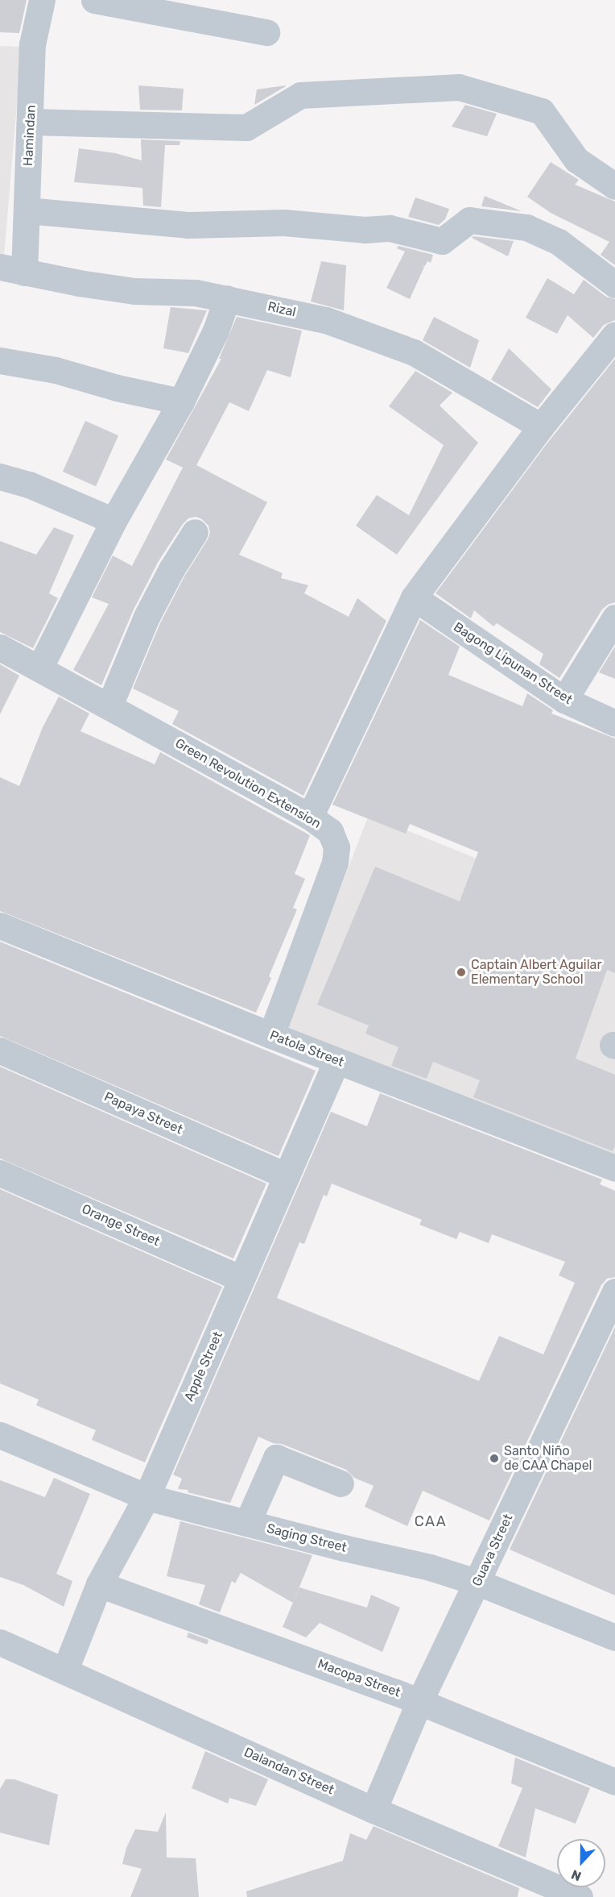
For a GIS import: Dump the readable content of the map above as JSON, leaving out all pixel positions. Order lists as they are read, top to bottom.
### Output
{
  "streets": {
    "street": [
      "Hamindan",
      "Rizal",
      "Bagong Lipunan Street",
      "Green Revolution Extension",
      "Patola Street",
      "Papaya Street",
      "Orange Street",
      "Apple Street",
      "Saging Street",
      "Guava Street",
      "Macopa Street",
      "Dalandan Street"
    ]
  },
  "crossings": [
    ["Hamindan", "Rizal"],
    ["Green Revolution Extension", "Patola Street"],
    ["Patola Street", "Apple Street"],
    ["Papaya Street", "Apple Street"],
    ["Orange Street", "Apple Street"],
    ["Apple Street", "Saging Street"],
    ["Apple Street", "Macopa Street"],
    ["Apple Street", "Dalandan Street"],
    ["Saging Street", "Guava Street"],
    ["Guava Street", "Macopa Street"],
    ["Guava Street", "Dalandan Street"]
  ],
  "districts": ["CAA"],
  "places": ["Captain Albert Aguilar Elementary School", "Santo Niño de CAA Chapel"],
  "north": "bottom"
}
